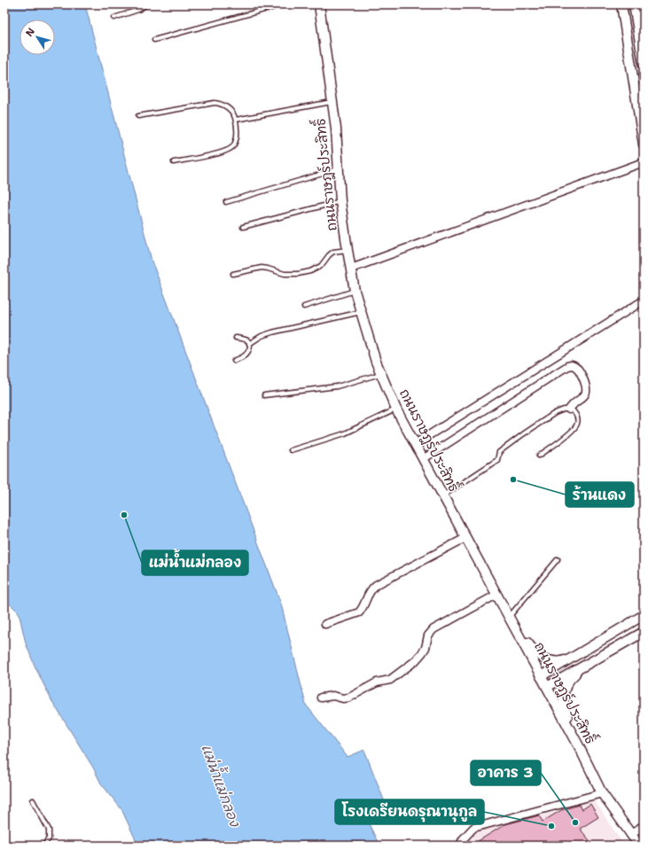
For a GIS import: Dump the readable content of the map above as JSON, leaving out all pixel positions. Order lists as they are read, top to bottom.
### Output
{
  "streets": {
    "street": ["ถนนราษฎร์ประสิทธิ์"]
  },
  "water": ["แม่น้ำแม่กลอง"],
  "places": [
    "ร้านแดง",
    "แม่น้ำแม่กลอง",
    "อาคาร 3",
    "โรงเดรียนดรุณานุกูล"
  ],
  "north": "top left"
}
